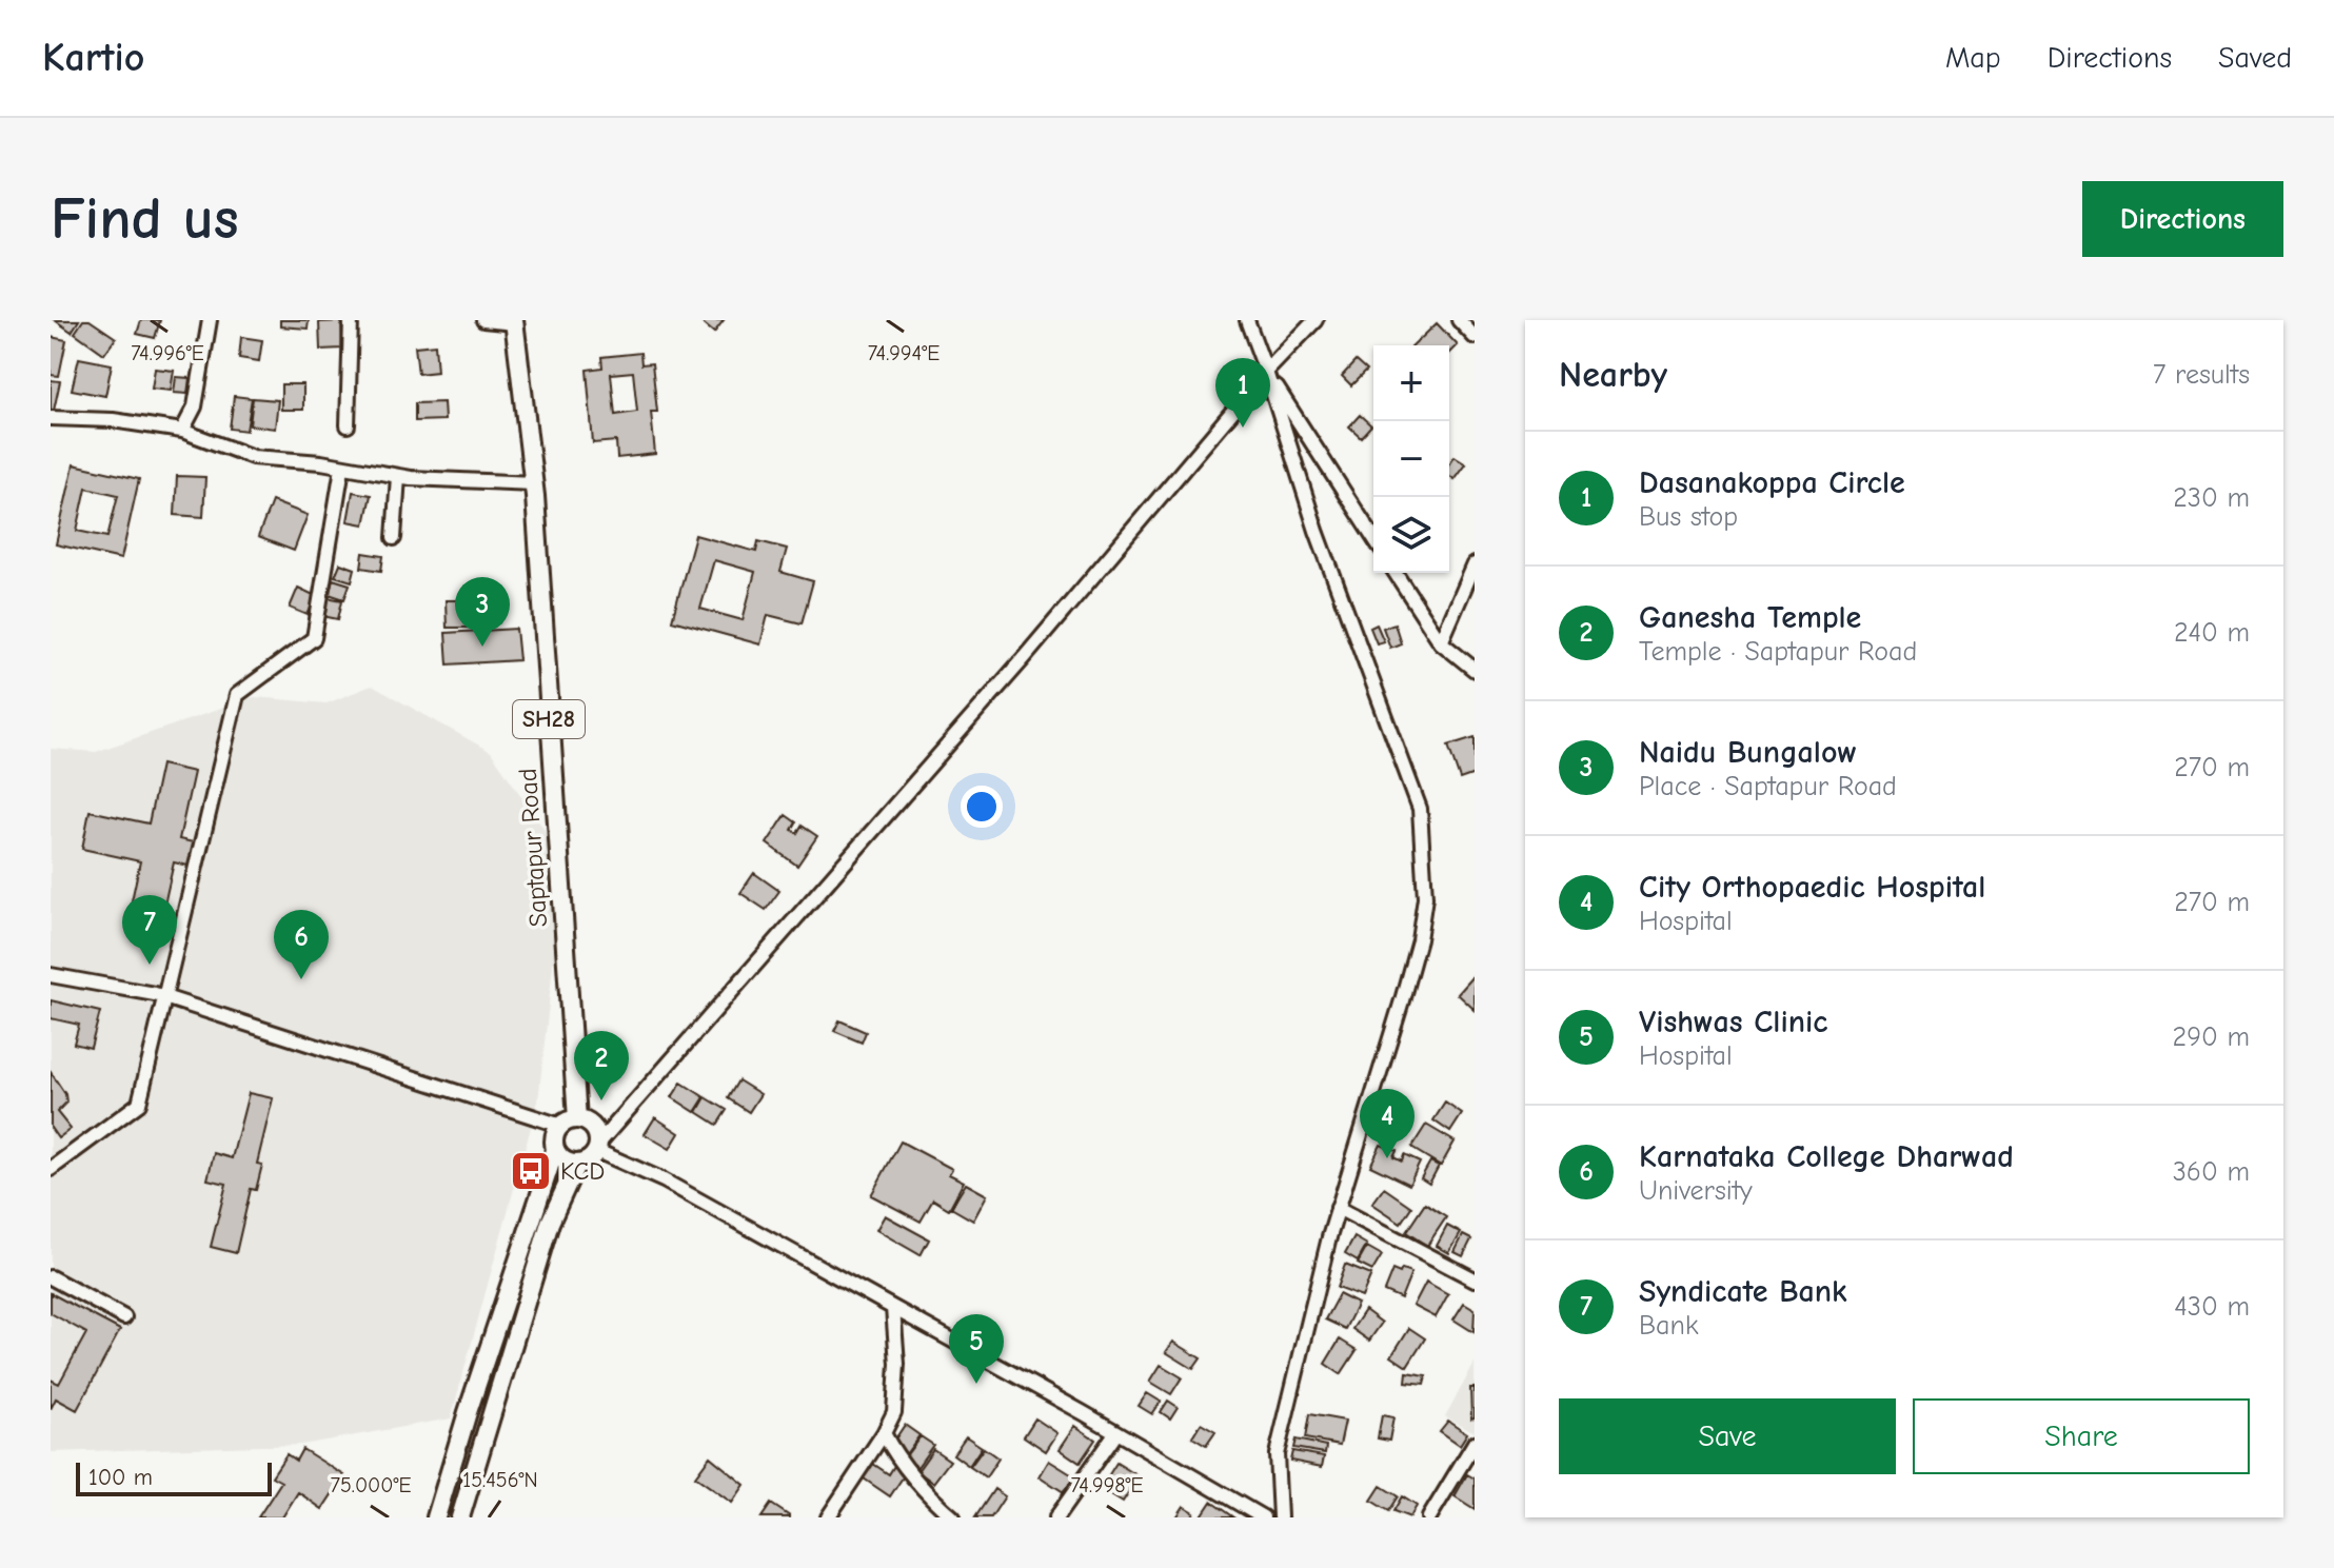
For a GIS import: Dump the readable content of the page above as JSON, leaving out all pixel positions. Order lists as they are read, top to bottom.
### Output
{
  "streets": {
    "main road": ["SH28", "Saptapur Road"]
  },
  "places": {
    "bus stop": ["KCD"]
  },
  "scale_bar": "100 m",
  "page": {
    "header": "Kartio",
    "nav": ["Map", "Directions", "Saved"],
    "buttons": [
      "Directions",
      ["Save", "Share"]
    ],
    "title": "Find us",
    "heading": ["Nearby", "7 results"],
    "map_buttons": ["+", "−"],
    "pins": [
      "1",
      "3",
      "7",
      "6",
      "2",
      "4",
      "5"
    ],
    "list": [
      {
        "mark": "1",
        "name": "Dasanakoppa Circle",
        "note": "Bus stop",
        "value": "230 m"
      },
      {
        "mark": "2",
        "name": "Ganesha Temple",
        "note": "Temple · Saptapur Road",
        "value": "240 m"
      },
      {
        "mark": "3",
        "name": "Naidu Bungalow",
        "note": "Place · Saptapur Road",
        "value": "270 m"
      },
      {
        "mark": "4",
        "name": "City Orthopaedic Hospital",
        "note": "Hospital",
        "value": "270 m"
      },
      {
        "mark": "5",
        "name": "Vishwas Clinic",
        "note": "Hospital",
        "value": "290 m"
      },
      {
        "mark": "6",
        "name": "Karnataka College Dharwad",
        "note": "University",
        "value": "360 m"
      },
      {
        "mark": "7",
        "name": "Syndicate Bank",
        "note": "Bank",
        "value": "430 m"
      }
    ],
    "scale": "100 m"
  },
  "coordinates": [
    "74.996°E",
    "74.994°E",
    "15.456°N",
    "75.000°E",
    "74.998°E"
  ]
}
